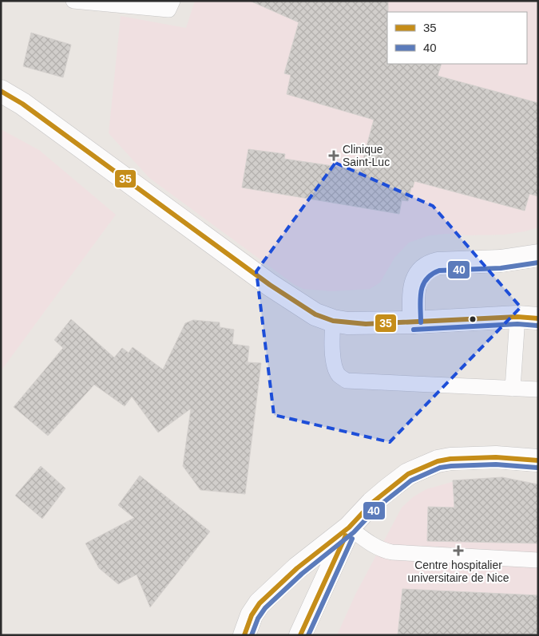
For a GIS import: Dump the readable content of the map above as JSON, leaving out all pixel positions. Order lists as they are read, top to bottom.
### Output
{
  "places": {
    "health": ["Clinique Saint-Luc", "Centre hospitalier universitaire de Nice"]
  },
  "lines": ["transit line 35", "transit line 40"],
  "legend": ["35", "40"]
}
